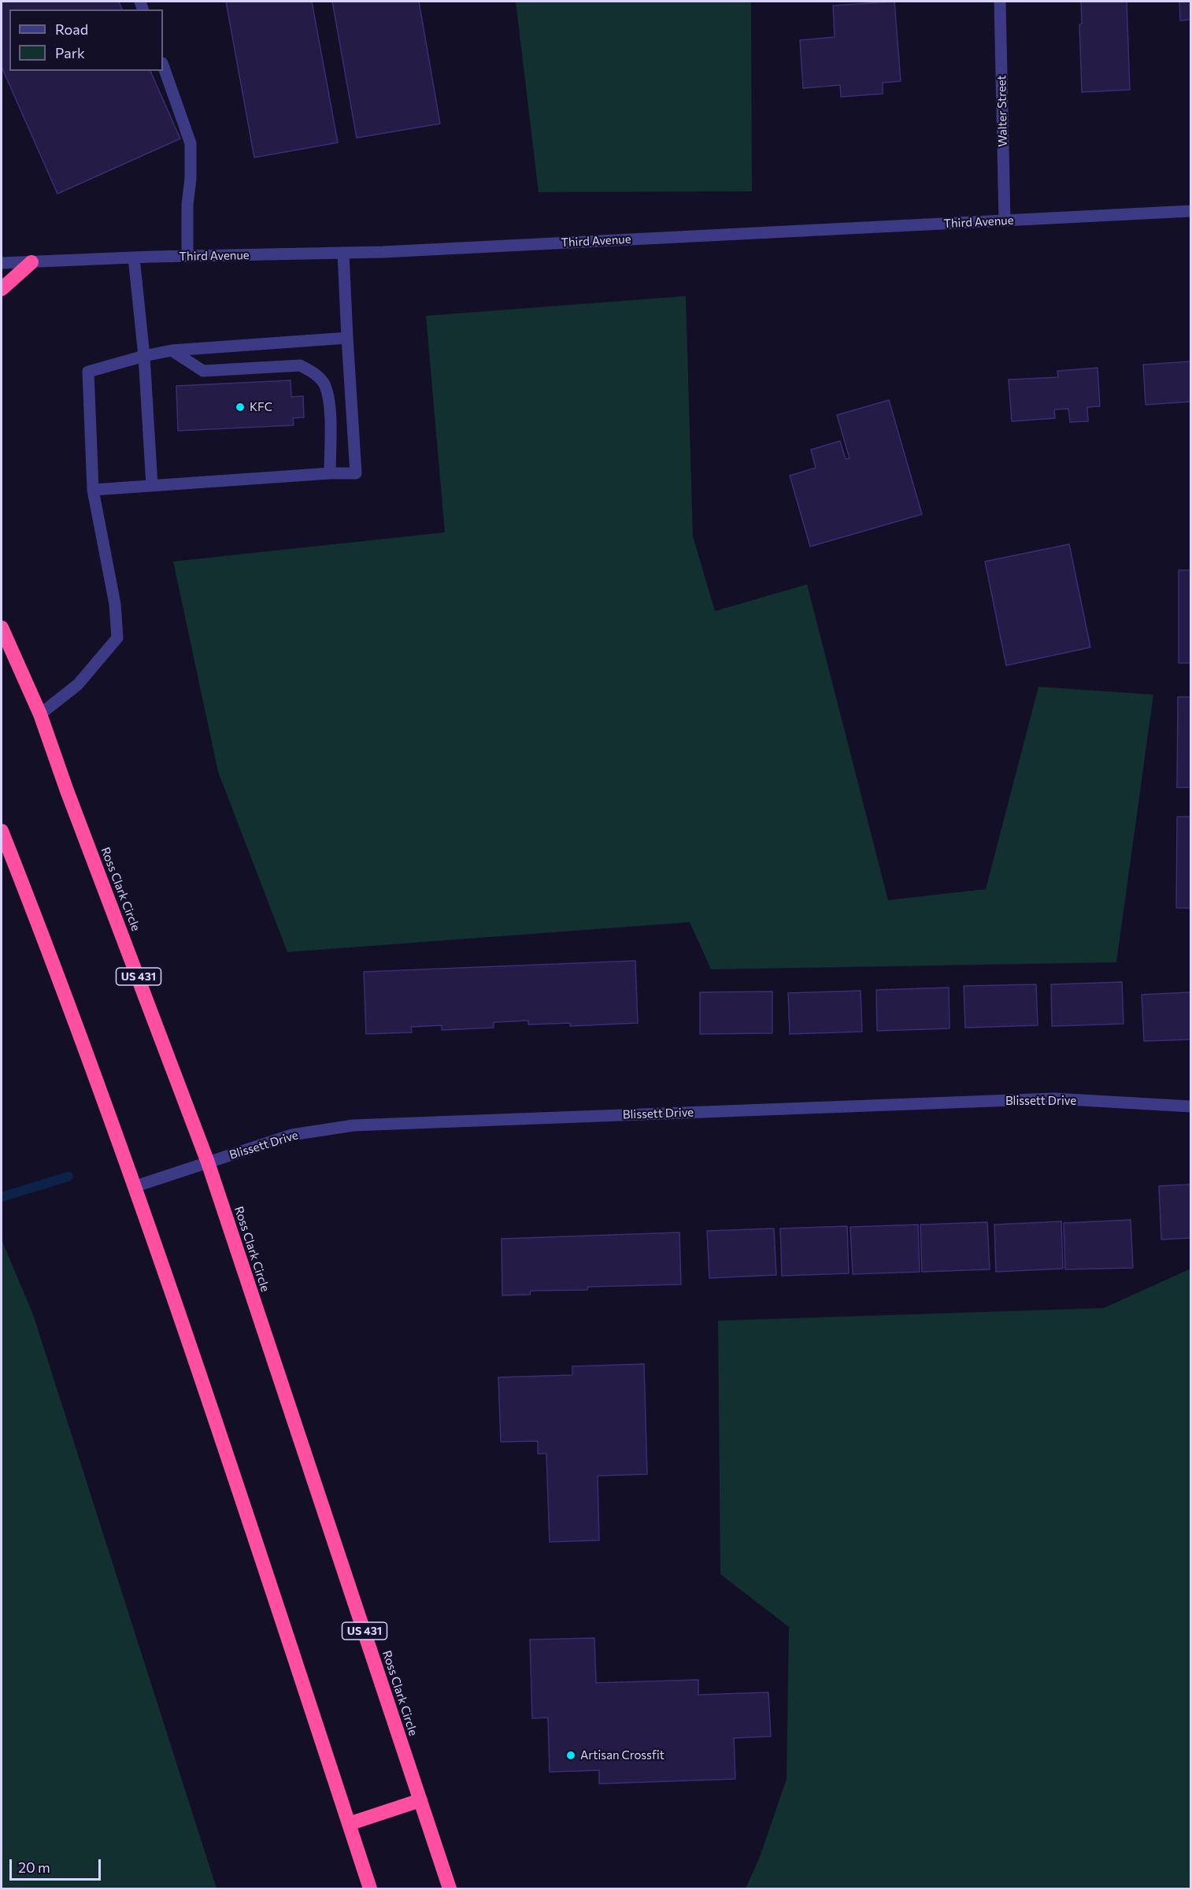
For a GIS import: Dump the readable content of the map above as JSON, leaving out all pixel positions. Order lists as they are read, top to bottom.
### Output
{
  "streets": {
    "highway": ["Ross Clark Circle", "US 431"],
    "street": ["Walter Street", "Third Avenue", "Blissett Drive"]
  },
  "crossings": [
    ["Walter Street", "Third Avenue"],
    ["Ross Clark Circle", "Blissett Drive"]
  ],
  "places": ["KFC", "Artisan Crossfit"],
  "legend": ["Road", "Park"],
  "scale_bar": "20 m"
}
